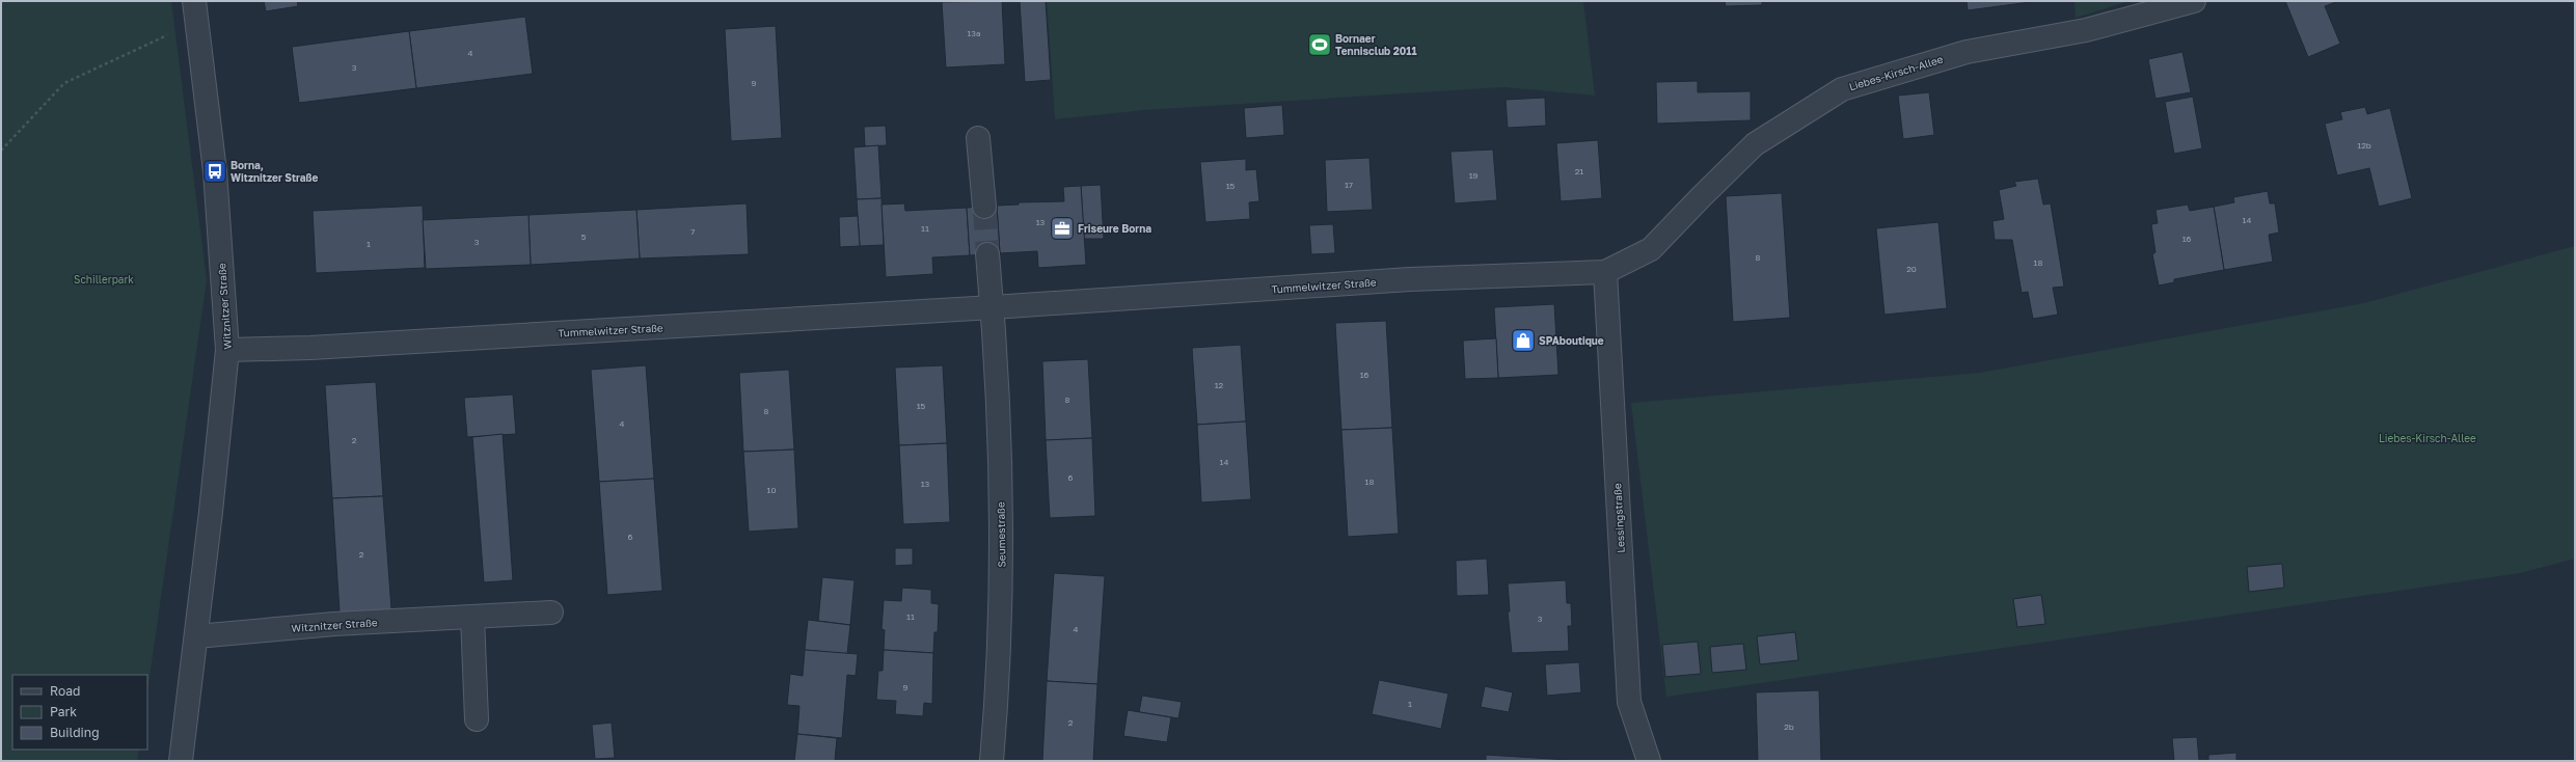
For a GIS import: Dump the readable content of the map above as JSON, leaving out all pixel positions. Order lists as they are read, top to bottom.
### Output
{
  "streets": {
    "street": [
      "Liebes-Kirsch-Allee",
      "Tummelwitzer Straße",
      "Witznitzer Straße",
      "Lessingstraße",
      "Seumestraße"
    ]
  },
  "crossings": [
    ["Liebes-Kirsch-Allee", "Tummelwitzer Straße"],
    ["Tummelwitzer Straße", "Witznitzer Straße"],
    ["Tummelwitzer Straße", "Lessingstraße"],
    ["Tummelwitzer Straße", "Seumestraße"]
  ],
  "parks": ["Schillerpark", "Liebes-Kirsch-Allee"],
  "places": {
    "sports": ["Bornaer Tennisclub 2011"],
    "bus stop": ["Borna, Witznitzer Straße"],
    "office": ["Friseure Borna"],
    "shop": ["SPAboutique"]
  },
  "house_numbers": [
    "13a",
    "4",
    "3",
    "9",
    "12b",
    "21",
    "19",
    "17",
    "15",
    "14",
    "13",
    "11",
    "7",
    "5",
    "16",
    "3",
    "1",
    "8",
    "18",
    "20",
    "16",
    "12",
    "8",
    "15",
    "8",
    "4",
    "2",
    "14",
    "6",
    "18",
    "13",
    "10",
    "6",
    "2",
    "11",
    "3",
    "4",
    "9",
    "1",
    "2",
    "2b"
  ],
  "legend": ["Road", "Park", "Building"]
}
